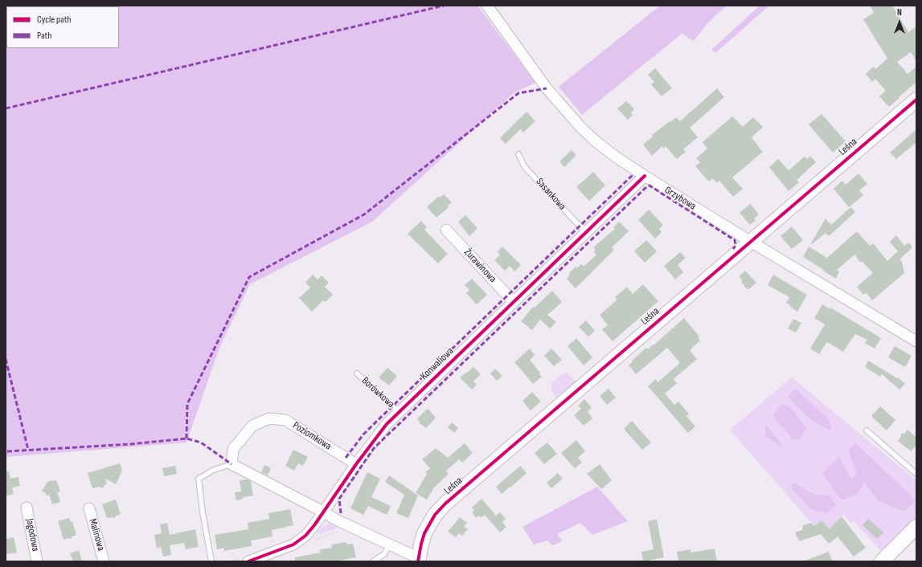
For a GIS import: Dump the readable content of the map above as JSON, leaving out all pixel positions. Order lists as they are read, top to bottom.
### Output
{
  "streets": {
    "street": [
      "Leśna",
      "Grzybowa",
      "Żurawinowa",
      "Konwaliowa",
      "Poziomkowa",
      "Jagodowa",
      "Malinowa"
    ],
    "lane": ["Sasankowa", "Borówkowa"]
  },
  "crossings": [
    ["Leśna", "Grzybowa"],
    ["Sasankowa", "Konwaliowa"],
    ["Grzybowa", "Konwaliowa"],
    ["Żurawinowa", "Konwaliowa"],
    ["Konwaliowa", "Borówkowa"],
    ["Konwaliowa", "Poziomkowa"]
  ],
  "legend": ["Cycle path", "Path"],
  "north": "top"
}
